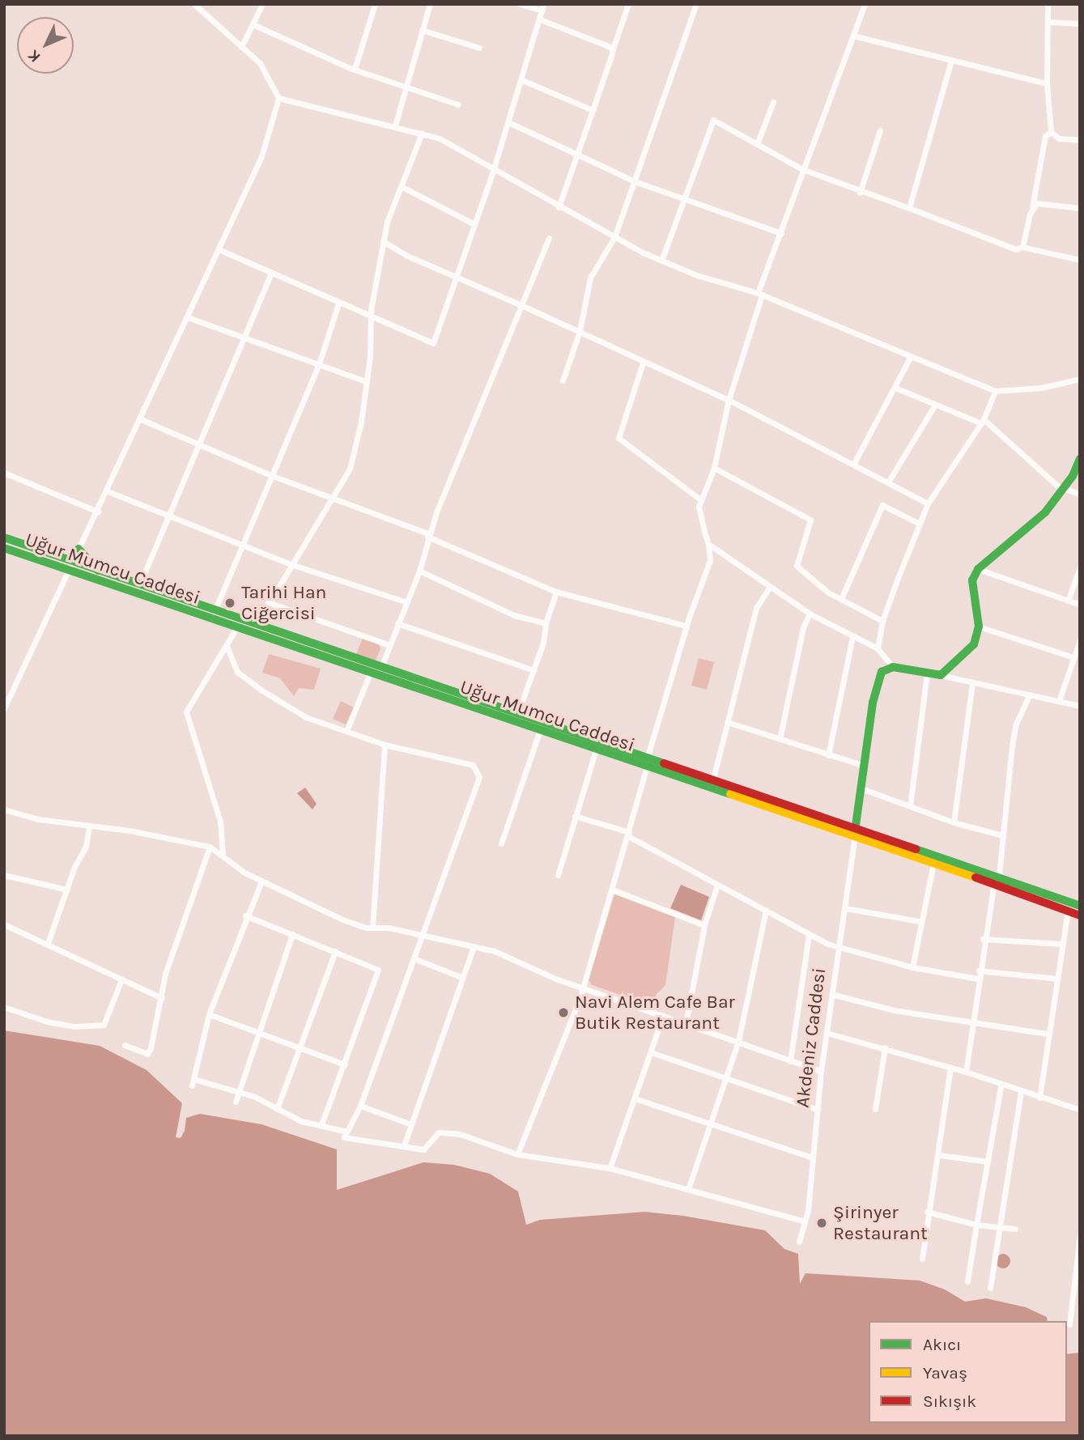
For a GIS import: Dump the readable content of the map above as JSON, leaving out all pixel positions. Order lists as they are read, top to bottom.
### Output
{
  "streets": {
    "street": ["Uğur Mumcu Caddesi", "Akdeniz Caddesi"]
  },
  "crossings": [
    ["Uğur Mumcu Caddesi", "Akdeniz Caddesi"]
  ],
  "places": ["Tarihi Han Ciğercisi", "Navi Alem Cafe Bar Butik Restaurant", "Şirinyer Restaurant"],
  "legend": ["Akıcı", "Yavaş", "Sıkışık"],
  "north": "bottom left"
}
